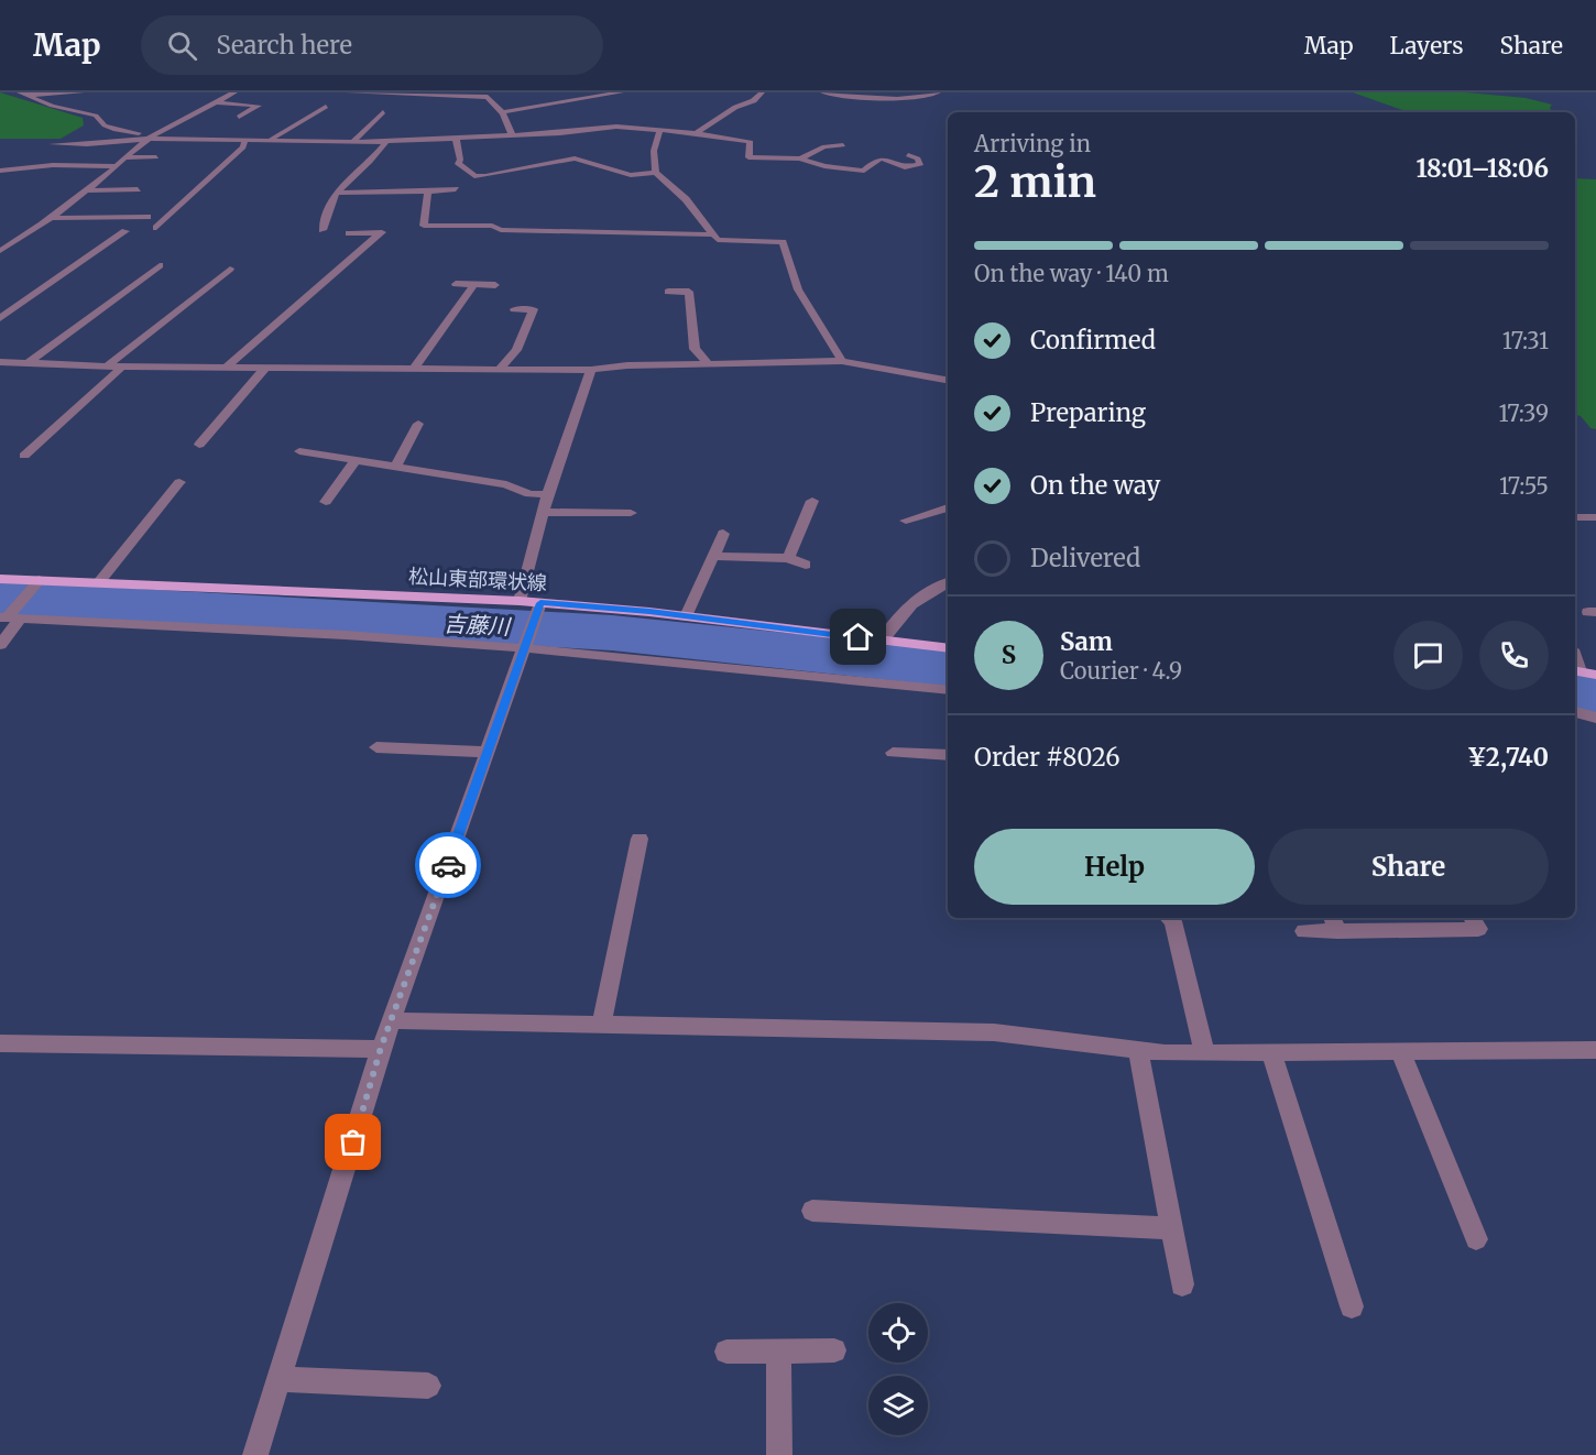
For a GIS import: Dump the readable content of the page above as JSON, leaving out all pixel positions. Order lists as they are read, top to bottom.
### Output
{
  "streets": {
    "main road": ["松山東部環状線"]
  },
  "water": ["吉藤川"],
  "page": {
    "header": "Map",
    "search": "Search here",
    "nav": ["Map", "Layers", "Share"],
    "heading": ["2 min", "Arriving in", "18:01–18:06"],
    "panel": [
      "Sam",
      "Courier · 4.9",
      "Order #8026",
      "¥2,740"
    ],
    "bar": "On the way · 140 m",
    "list": [
      ["Confirmed", "17:31"],
      ["Preparing", "17:39"],
      ["On the way", "17:55"],
      "Delivered"
    ],
    "round": "S",
    "buttons": ["Help", "Share"]
  }
}
